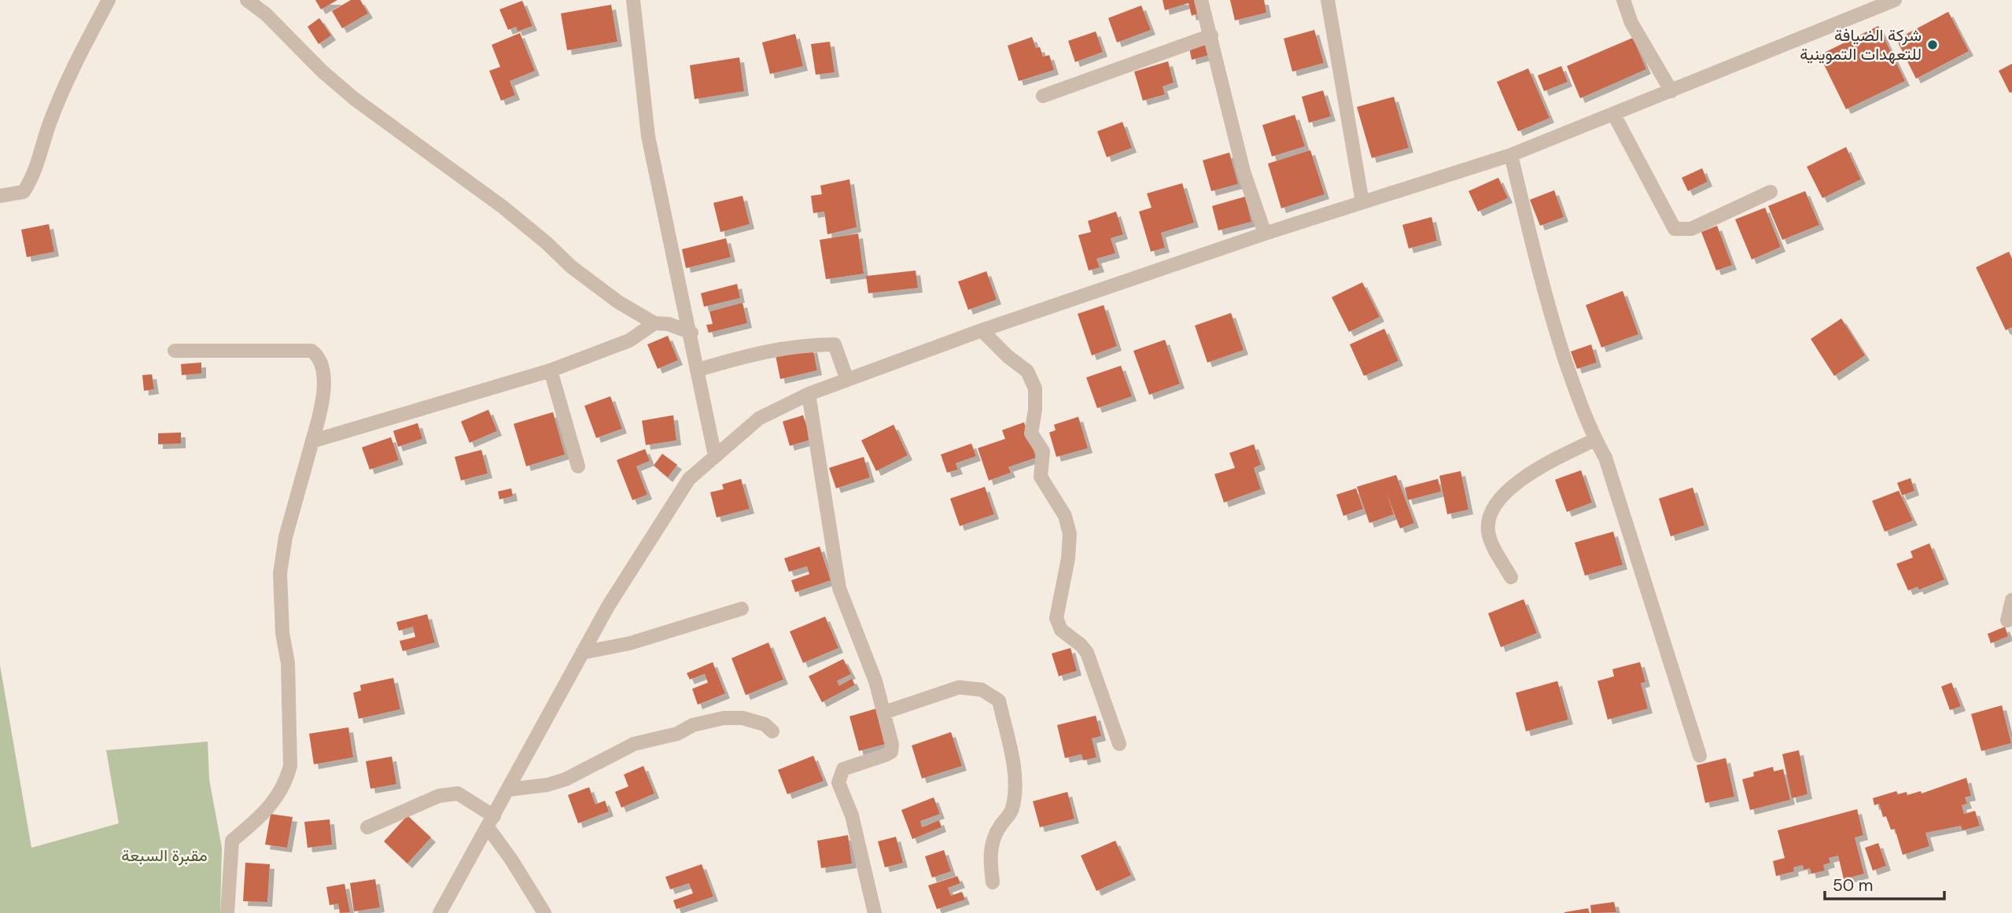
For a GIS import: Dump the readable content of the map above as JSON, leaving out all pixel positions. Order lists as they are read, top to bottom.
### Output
{
  "parks": ["مقبرة السبعة"],
  "places": ["شركة الضيافة للتعهدات التموينية"],
  "scale_bar": "50 m"
}
